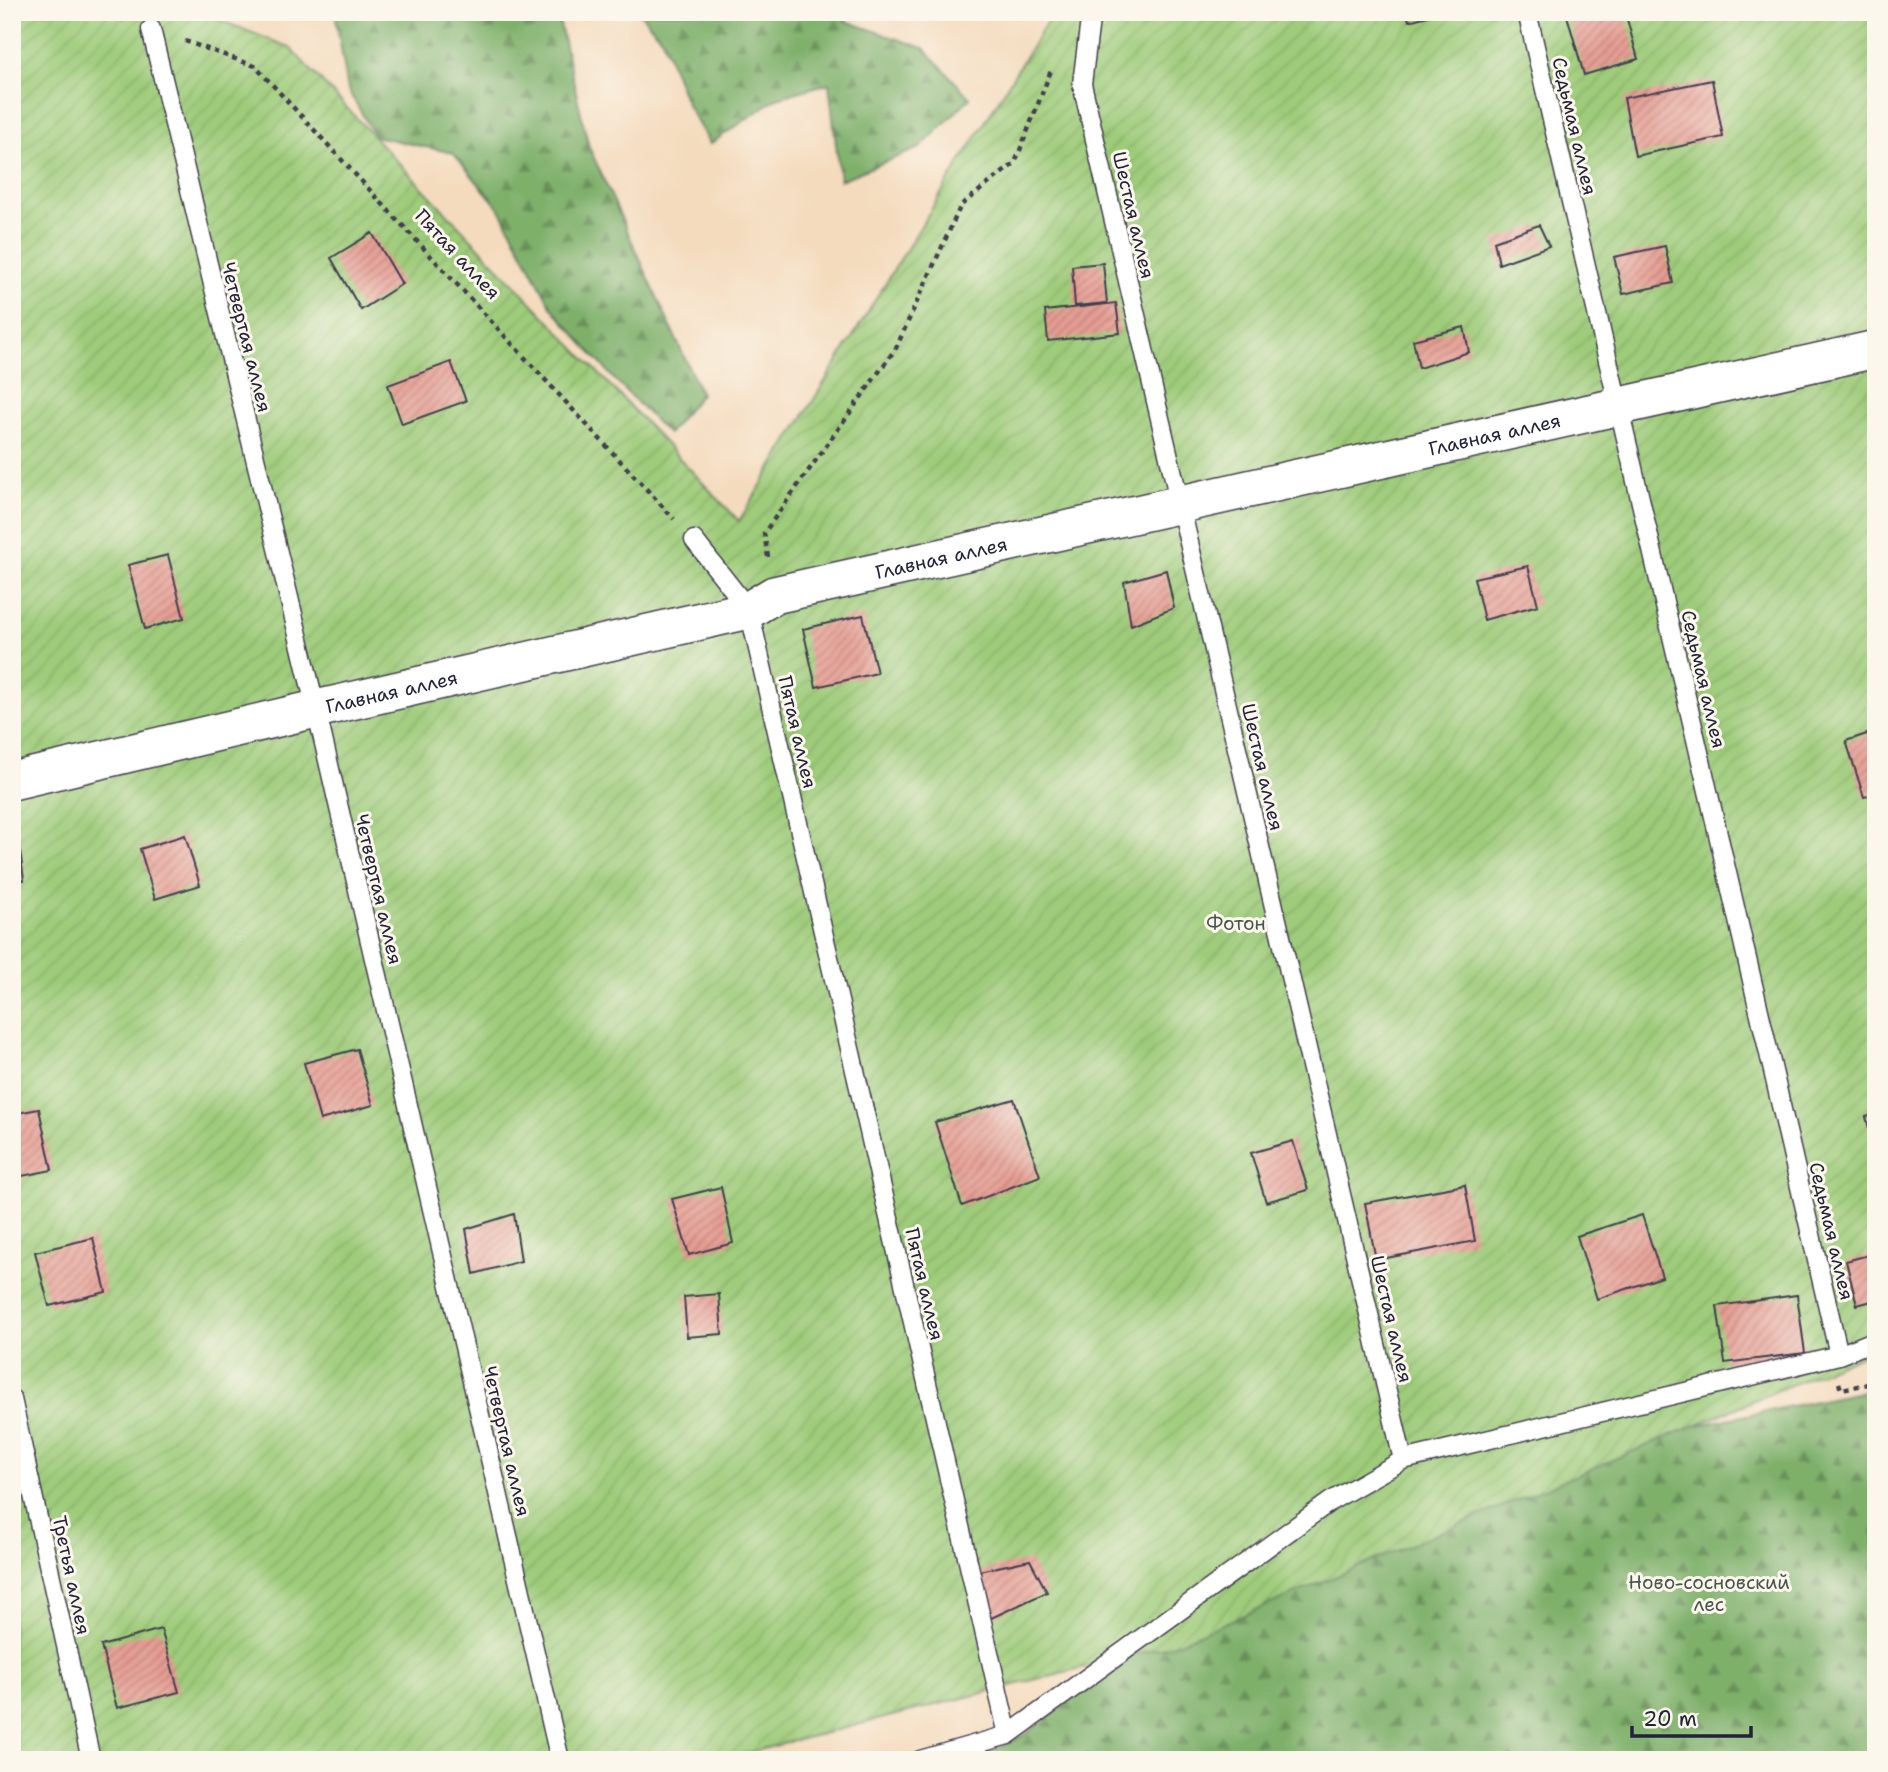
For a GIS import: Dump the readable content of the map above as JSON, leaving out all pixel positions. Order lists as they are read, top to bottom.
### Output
{
  "streets": {
    "street": ["Главная аллея"],
    "lane": [
      "Седьмая аллея",
      "Шестая аллея",
      "Пятая аллея",
      "Четвертая аллея",
      "Третья аллея"
    ]
  },
  "crossings": [
    ["Седьмая аллея", "Главная аллея"],
    ["Шестая аллея", "Главная аллея"],
    ["Пятая аллея", "Четвертая аллея"],
    ["Пятая аллея", "Главная аллея"],
    ["Четвертая аллея", "Главная аллея"]
  ],
  "parks": ["Фотон", "Ново-сосновский лес"],
  "scale_bar": "20 m"
}
